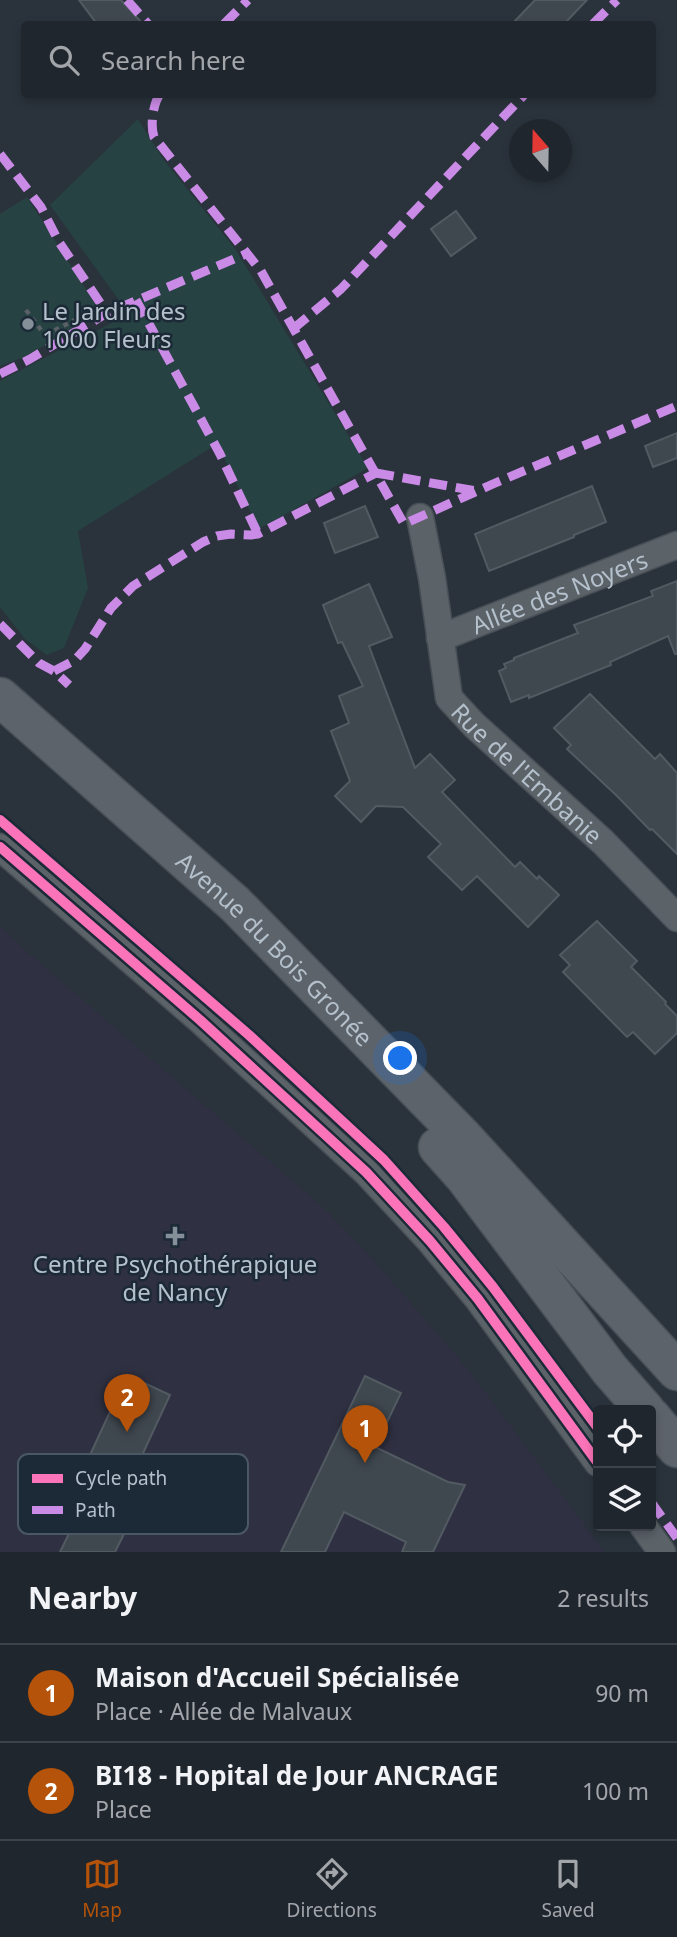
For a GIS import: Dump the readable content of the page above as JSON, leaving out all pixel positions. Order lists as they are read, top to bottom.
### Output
{
  "streets": {
    "main road": ["Avenue du Bois Gronée"],
    "street": ["Allée des Noyers", "Rue de l'Embanie"]
  },
  "crossings": [
    ["Allée des Noyers", "Rue de l'Embanie"]
  ],
  "places": {
    "other": ["Le Jardin des 1000 Fleurs"],
    "health": ["Centre Psychothérapique de Nancy"]
  },
  "legend": ["Cycle path", "Path"],
  "north": "top",
  "page": {
    "search": "Search here",
    "pins": ["2", "1"],
    "heading": ["Nearby", "2 results"],
    "list": [
      {
        "mark": "1",
        "name": "Maison d'Accueil Spécialisée",
        "note": "Place · Allée de Malvaux",
        "value": "90 m"
      },
      {
        "mark": "2",
        "name": "BI18 - Hopital de Jour ANCRAGE",
        "note": "Place",
        "value": "100 m"
      }
    ],
    "nav": ["Map", "Directions", "Saved"]
  }
}
